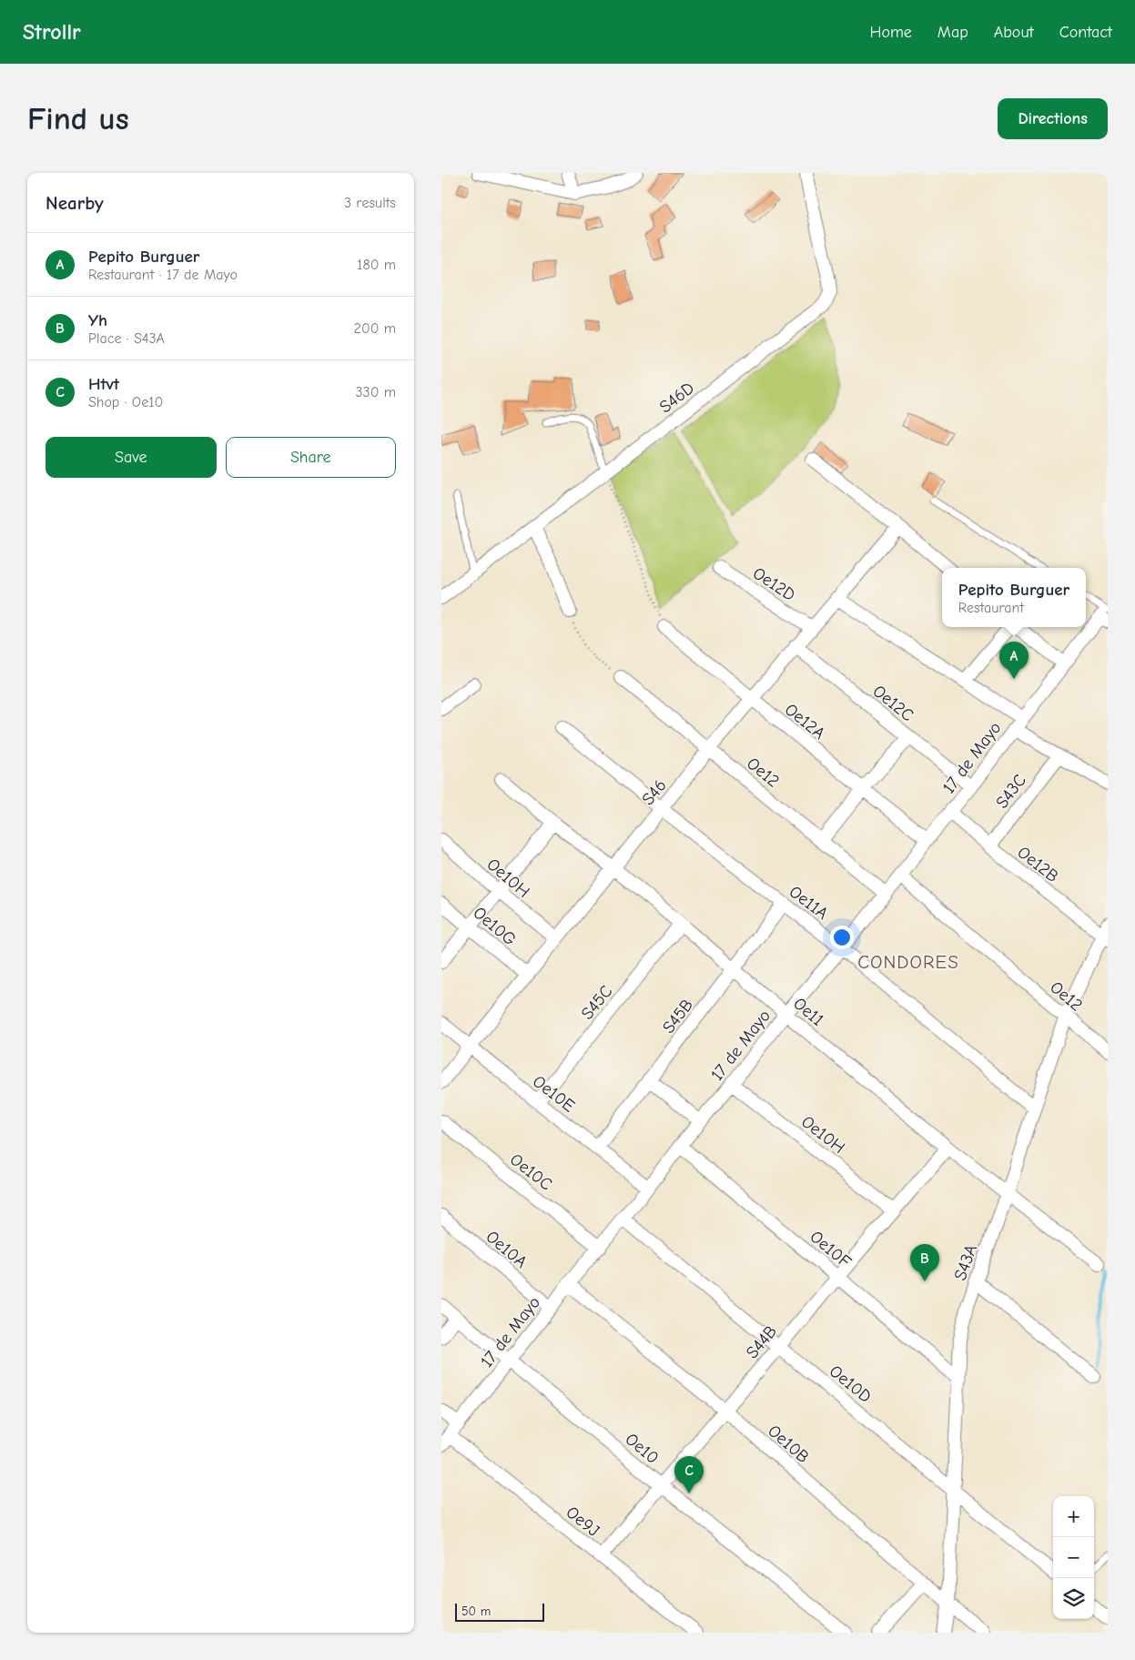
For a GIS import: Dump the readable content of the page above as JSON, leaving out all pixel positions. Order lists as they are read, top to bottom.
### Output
{
  "streets": {
    "street": [
      "S46D",
      "Oe12D",
      "Oe12C",
      "Oe12A",
      "17 de Mayo",
      "Oe12",
      "S43C",
      "S46",
      "Oe12B",
      "Oe10H",
      "Oe11A",
      "Oe10G",
      "S45C",
      "Oe11",
      "S45B",
      "Oe10E",
      "Oe10C",
      "Oe10A",
      "Oe10F",
      "S43A",
      "S44B",
      "Oe10D",
      "Oe10B",
      "Oe10",
      "Oe9J"
    ]
  },
  "crossings": [
    ["Oe12D", "S46"],
    ["Oe12C", "17 de Mayo"],
    ["Oe12C", "S46"],
    ["Oe12A", "17 de Mayo"],
    ["Oe12A", "S46"],
    ["17 de Mayo", "Oe12"],
    ["17 de Mayo", "Oe12B"],
    ["17 de Mayo", "Oe10H"],
    ["17 de Mayo", "Oe11A"],
    ["17 de Mayo", "Oe11"],
    ["17 de Mayo", "Oe10E"],
    ["17 de Mayo", "Oe10C"],
    ["17 de Mayo", "Oe10A"],
    ["17 de Mayo", "Oe10F"],
    ["17 de Mayo", "Oe10D"],
    ["17 de Mayo", "Oe10B"],
    ["17 de Mayo", "Oe10"],
    ["17 de Mayo", "Oe9J"],
    ["Oe12", "S46"],
    ["Oe12", "S43A"],
    ["S43C", "Oe12B"],
    ["S46", "Oe10H"],
    ["S46", "Oe11A"],
    ["S46", "Oe10G"],
    ["S46", "Oe11"],
    ["S46", "Oe10E"],
    ["Oe12B", "S43A"],
    ["Oe10H", "S44B"],
    ["Oe11A", "S45B"],
    ["Oe11A", "S43A"],
    ["S45C", "Oe11"],
    ["S45C", "Oe10E"],
    ["Oe11", "S45B"],
    ["Oe11", "S43A"],
    ["Oe11", "S44B"],
    ["S45B", "Oe10E"],
    ["Oe10F", "S43A"],
    ["Oe10F", "S44B"],
    ["S43A", "Oe10D"],
    ["S43A", "Oe10B"],
    ["S44B", "Oe10D"],
    ["S44B", "Oe10B"],
    ["S44B", "Oe10"],
    ["S44B", "Oe9J"]
  ],
  "districts": ["CONDORES"],
  "scale_bar": "50 m",
  "page": {
    "header": "Strollr",
    "nav": [
      "Home",
      "Map",
      "About",
      "Contact"
    ],
    "buttons": [
      "Directions",
      ["Save", "Share"]
    ],
    "title": "Find us",
    "heading": ["Nearby", "3 results"],
    "list": [
      {
        "mark": "A",
        "name": "Pepito Burguer",
        "note": "Restaurant · 17 de Mayo",
        "value": "180 m"
      },
      {
        "mark": "B",
        "name": "Yh",
        "note": "Place · S43A",
        "value": "200 m"
      },
      {
        "mark": "C",
        "name": "Htvt",
        "note": "Shop · Oe10",
        "value": "330 m"
      }
    ],
    "popup": ["Pepito Burguer", "Restaurant"],
    "pins": ["A", "B", "C"],
    "map_buttons": ["+", "−"],
    "scale": "50 m"
  }
}
